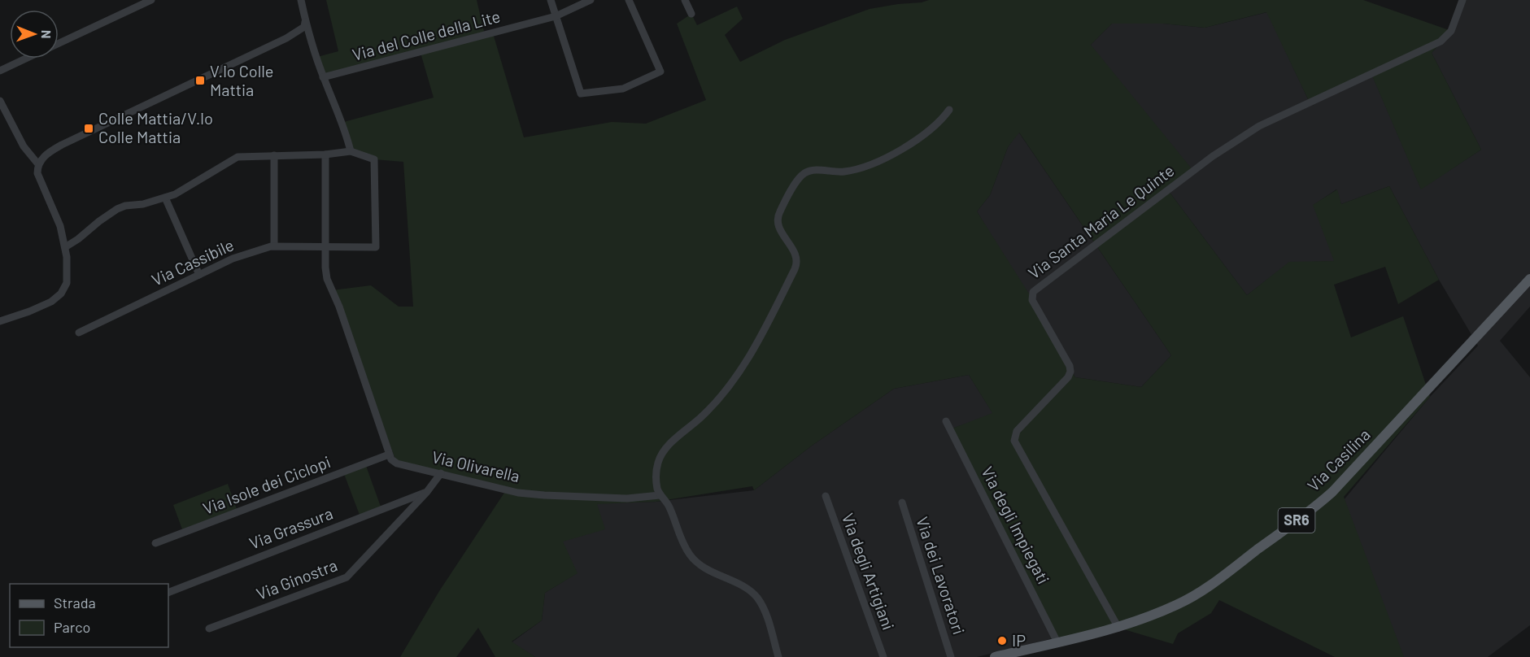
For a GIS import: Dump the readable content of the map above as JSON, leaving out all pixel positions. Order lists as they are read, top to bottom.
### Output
{
  "streets": {
    "main road": ["Via Casilina", "SR6"],
    "street": [
      "Via del Colle della Lite",
      "Via Santa Maria Le Quinte",
      "Via Cassibile",
      "Via Olivarella",
      "Via Isole dei Ciclopi",
      "Via degli Impiegati",
      "Via Grassura",
      "Via degli Artigiani",
      "Via dei Lavoratori",
      "Via Ginostra"
    ]
  },
  "crossings": [
    ["Via Santa Maria Le Quinte", "Via Casilina"],
    ["Via Casilina", "Via degli Impiegati"],
    ["Via Olivarella", "Via Isole dei Ciclopi"],
    ["Via Olivarella", "Via Ginostra"],
    ["Via Grassura", "Via Ginostra"]
  ],
  "places": {
    "transit": ["V.lo Colle Mattia", "Colle Mattia/V.lo Colle Mattia"],
    "other": ["IP"]
  },
  "legend": ["Strada", "Parco"],
  "north": "right"
}
